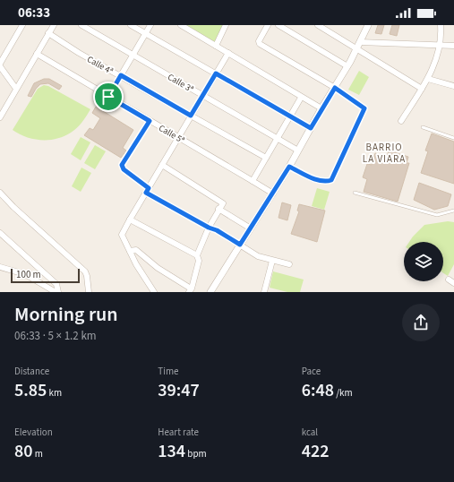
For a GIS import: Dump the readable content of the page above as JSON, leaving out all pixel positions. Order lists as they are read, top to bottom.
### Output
{
  "streets": {
    "street": ["Calle 4ª", "Calle 3ª", "Calle 5ª"]
  },
  "districts": ["BARRIO LA VIARA"],
  "scale_bar": "100 m",
  "page": {
    "status": "06:33",
    "scale": "100 m",
    "heading": ["Morning run", "06:33 · 5 × 1.2 km"],
    "stats": [
      ["Distance", "5.85 km"],
      ["Time", "39:47"],
      ["Pace", "6:48 /km"],
      ["Elevation", "80 m"],
      ["Heart rate", "134 bpm"],
      ["kcal", "422"]
    ]
  }
}
